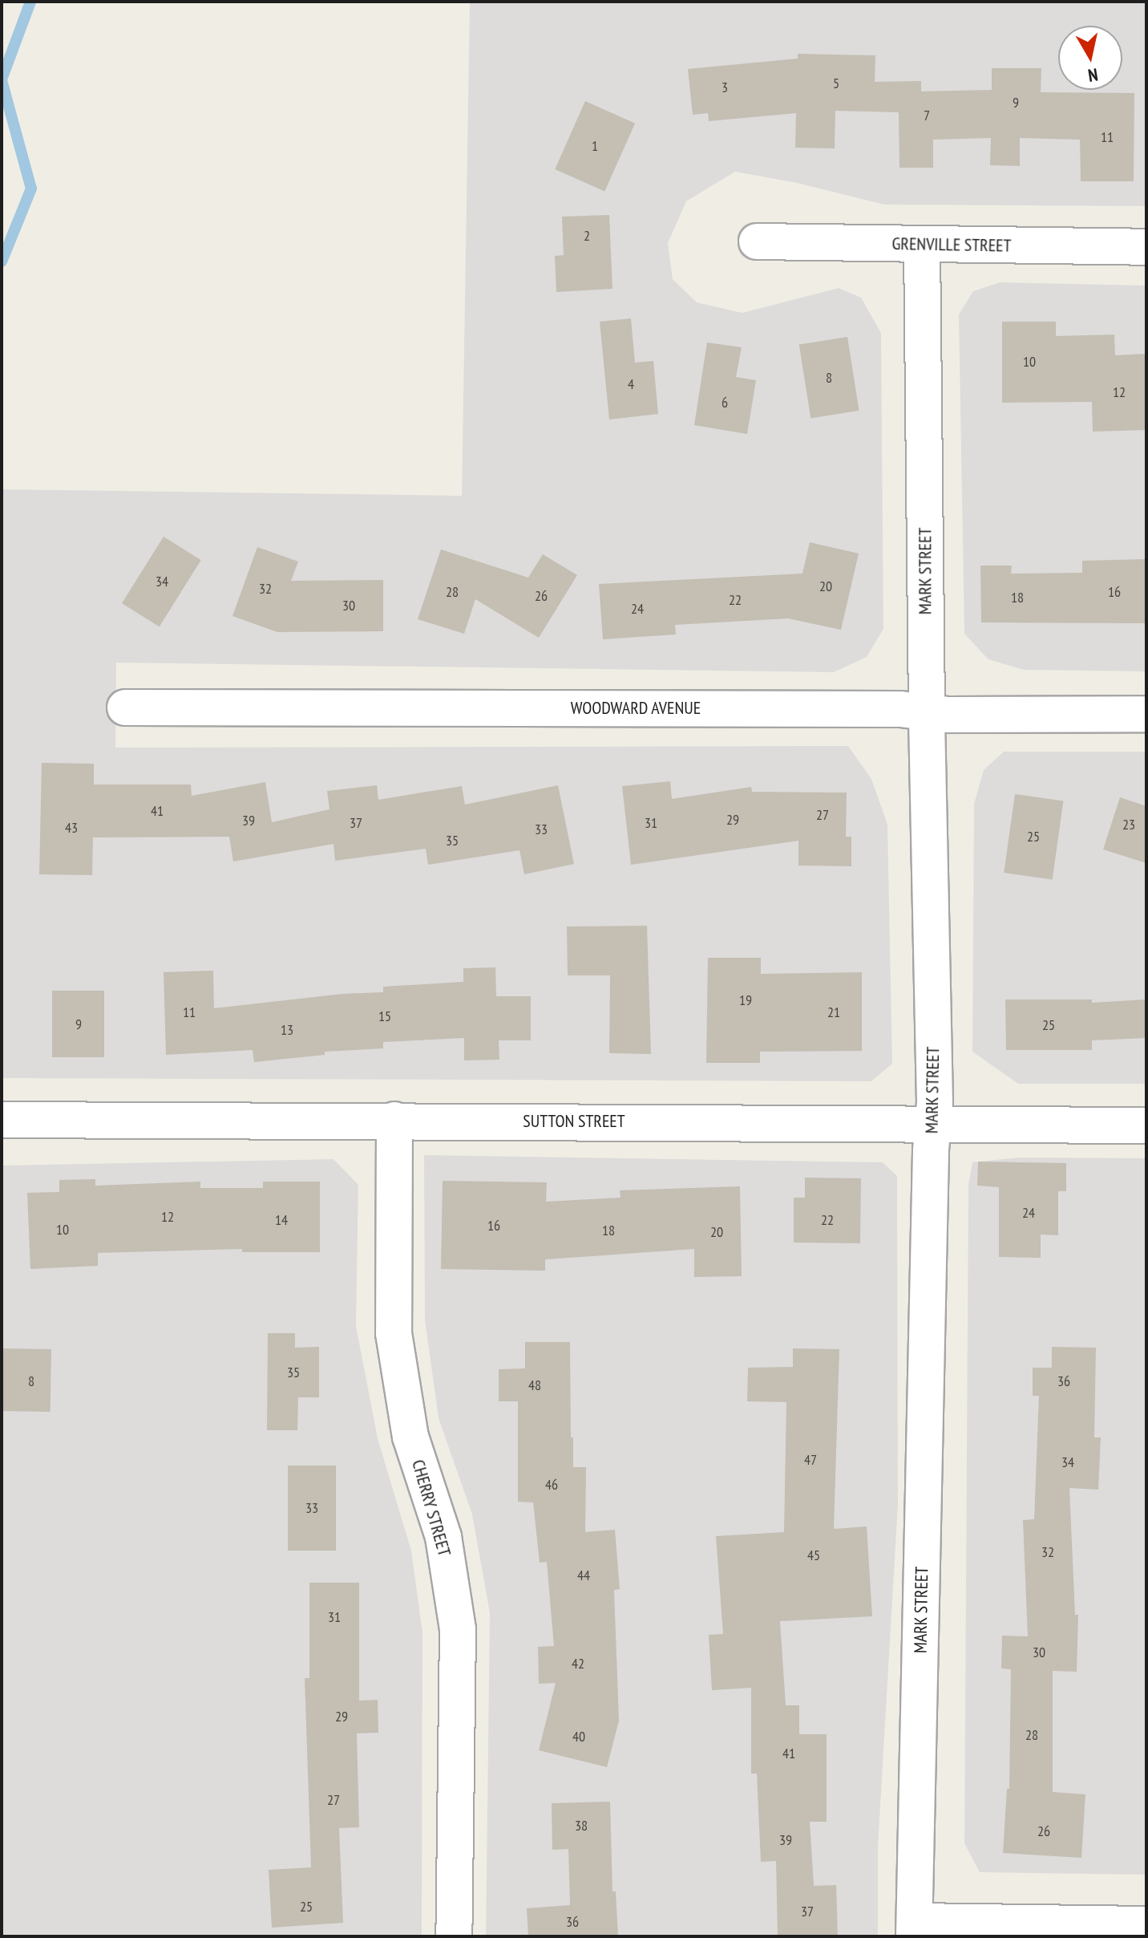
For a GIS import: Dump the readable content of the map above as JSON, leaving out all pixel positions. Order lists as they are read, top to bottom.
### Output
{
  "streets": {
    "street": [
      "GRENVILLE STREET",
      "MARK STREET",
      "WOODWARD AVENUE",
      "SUTTON STREET",
      "CHERRY STREET"
    ]
  },
  "crossings": [
    ["GRENVILLE STREET", "MARK STREET"],
    ["MARK STREET", "WOODWARD AVENUE"],
    ["MARK STREET", "SUTTON STREET"],
    ["SUTTON STREET", "CHERRY STREET"]
  ],
  "house_numbers": [
    "5",
    "3",
    "9",
    "7",
    "11",
    "1",
    "2",
    "10",
    "8",
    "4",
    "12",
    "6",
    "34",
    "20",
    "32",
    "28",
    "16",
    "26",
    "18",
    "22",
    "30",
    "24",
    "41",
    "27",
    "29",
    "39",
    "37",
    "31",
    "23",
    "43",
    "33",
    "25",
    "35",
    "19",
    "11",
    "21",
    "15",
    "9",
    "25",
    "13",
    "24",
    "12",
    "14",
    "22",
    "16",
    "10",
    "18",
    "20",
    "35",
    "8",
    "36",
    "48",
    "47",
    "34",
    "46",
    "33",
    "32",
    "45",
    "44",
    "31",
    "30",
    "42",
    "29",
    "28",
    "40",
    "41",
    "27",
    "38",
    "26",
    "39",
    "25",
    "37",
    "36"
  ],
  "north": "bottom"
}
